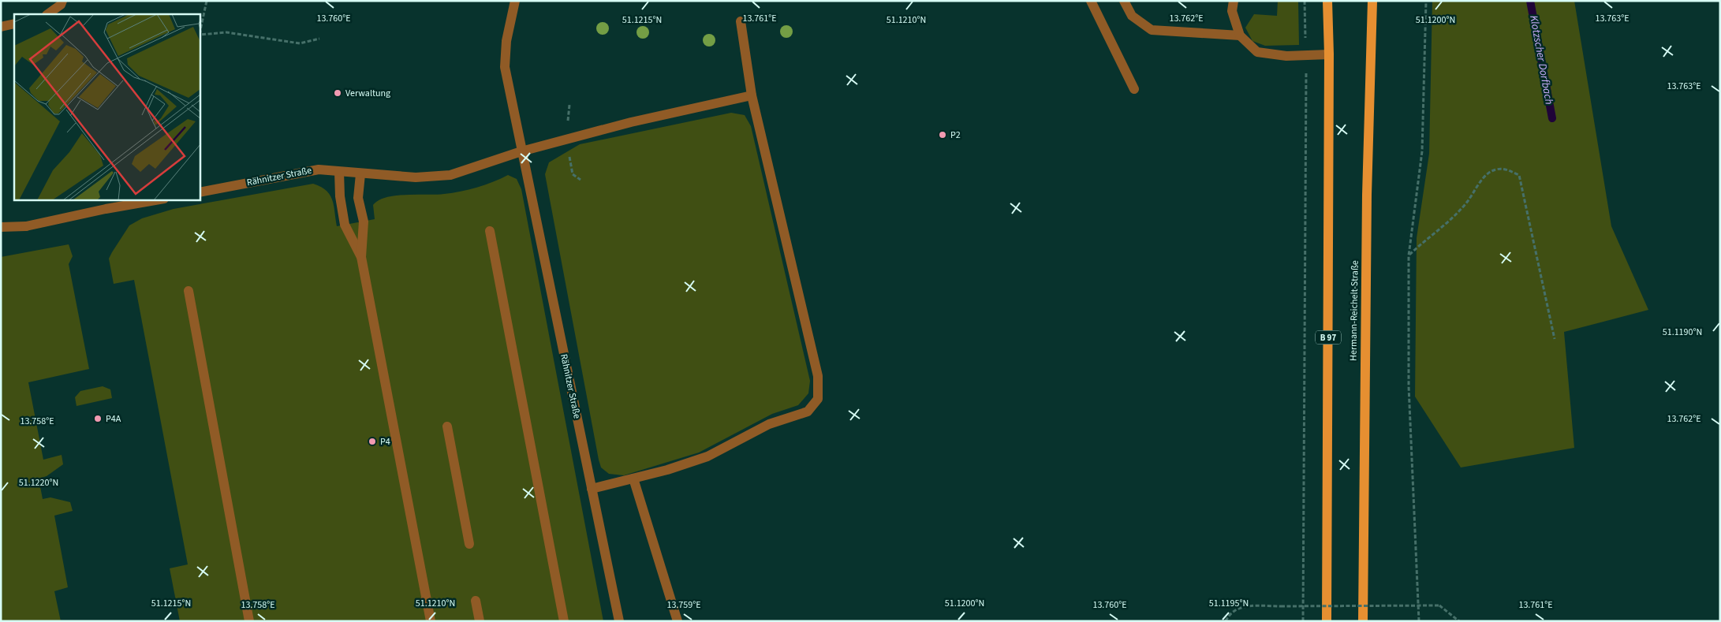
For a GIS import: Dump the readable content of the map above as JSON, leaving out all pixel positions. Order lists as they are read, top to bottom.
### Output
{
  "streets": {
    "main road": ["Hermann-Reichelt-Straße", "B 97"],
    "street": ["Rähnitzer Straße"]
  },
  "water": ["Klotzscher Dorfbach"],
  "places": [
    "Verwaltung",
    "P2",
    "P4A",
    "P4"
  ],
  "coordinates": [
    "13.760°E",
    "13.761°E",
    "13.762°E",
    "13.763°E",
    "51.1215°N",
    "51.1210°N",
    "51.1200°N",
    "51.1190°N",
    "13.758°E",
    "51.1220°N",
    "51.1195°N",
    "13.759°E"
  ]
}
